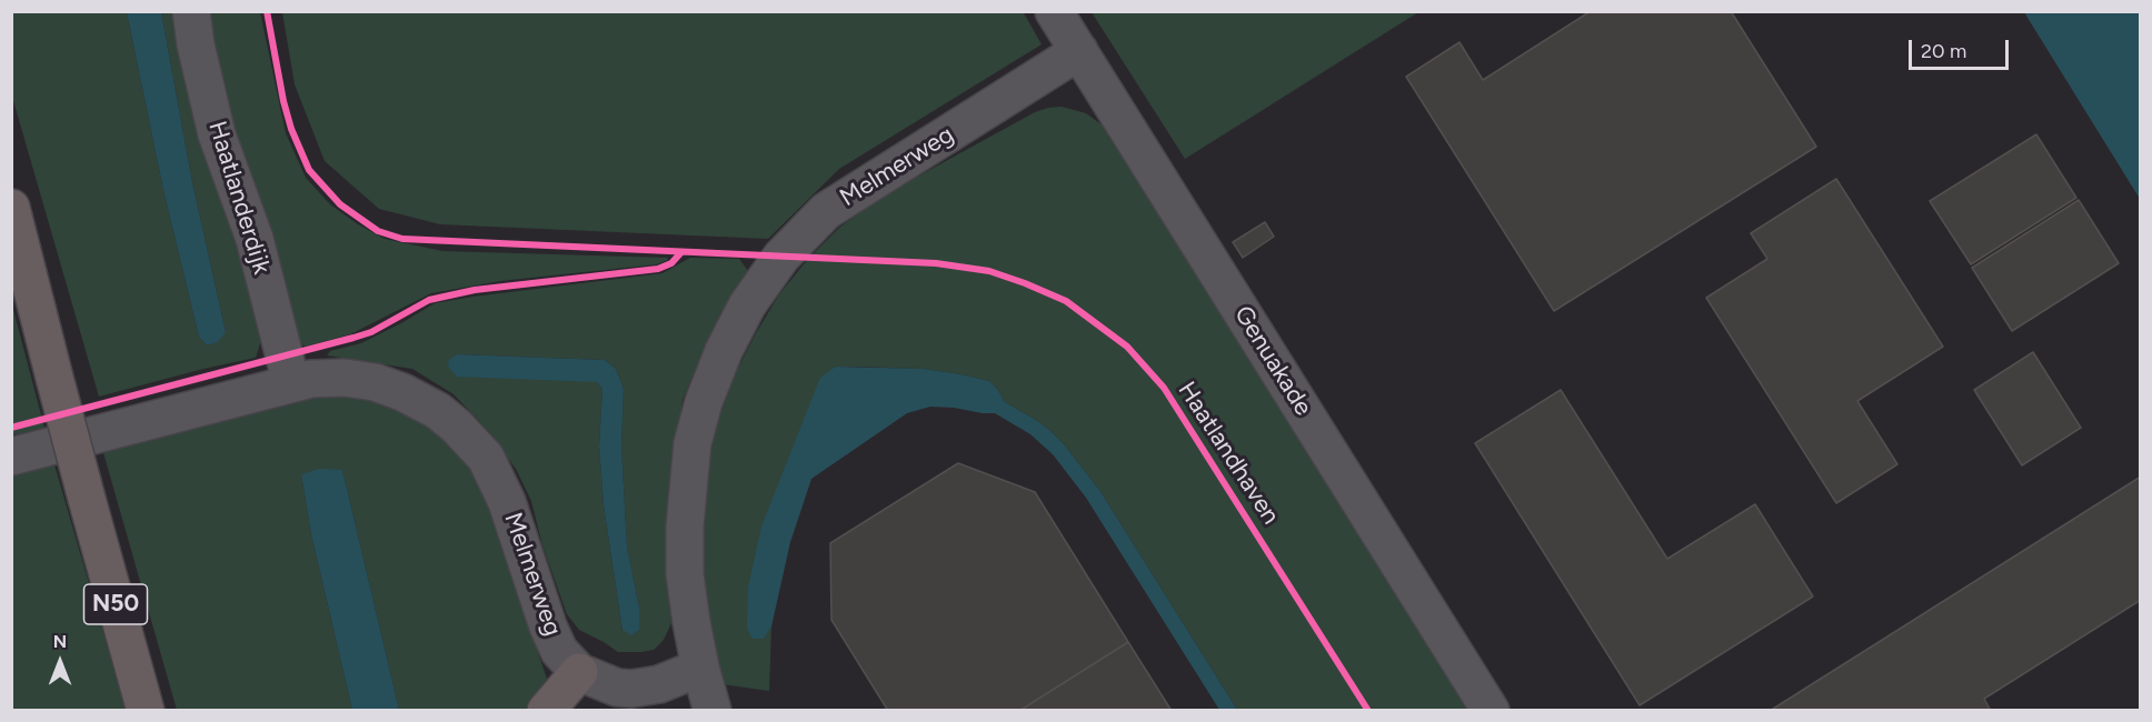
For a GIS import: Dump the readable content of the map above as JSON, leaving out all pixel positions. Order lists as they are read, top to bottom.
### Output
{
  "streets": {
    "highway": ["N50"],
    "street": ["Melmerweg", "Haatlanderdijk", "Genuakade"],
    "cycle path": ["Haatlandhaven"]
  },
  "crossings": [
    ["Melmerweg", "Haatlanderdijk"],
    ["Melmerweg", "Genuakade"]
  ],
  "scale_bar": "20 m",
  "north": "top"
}
